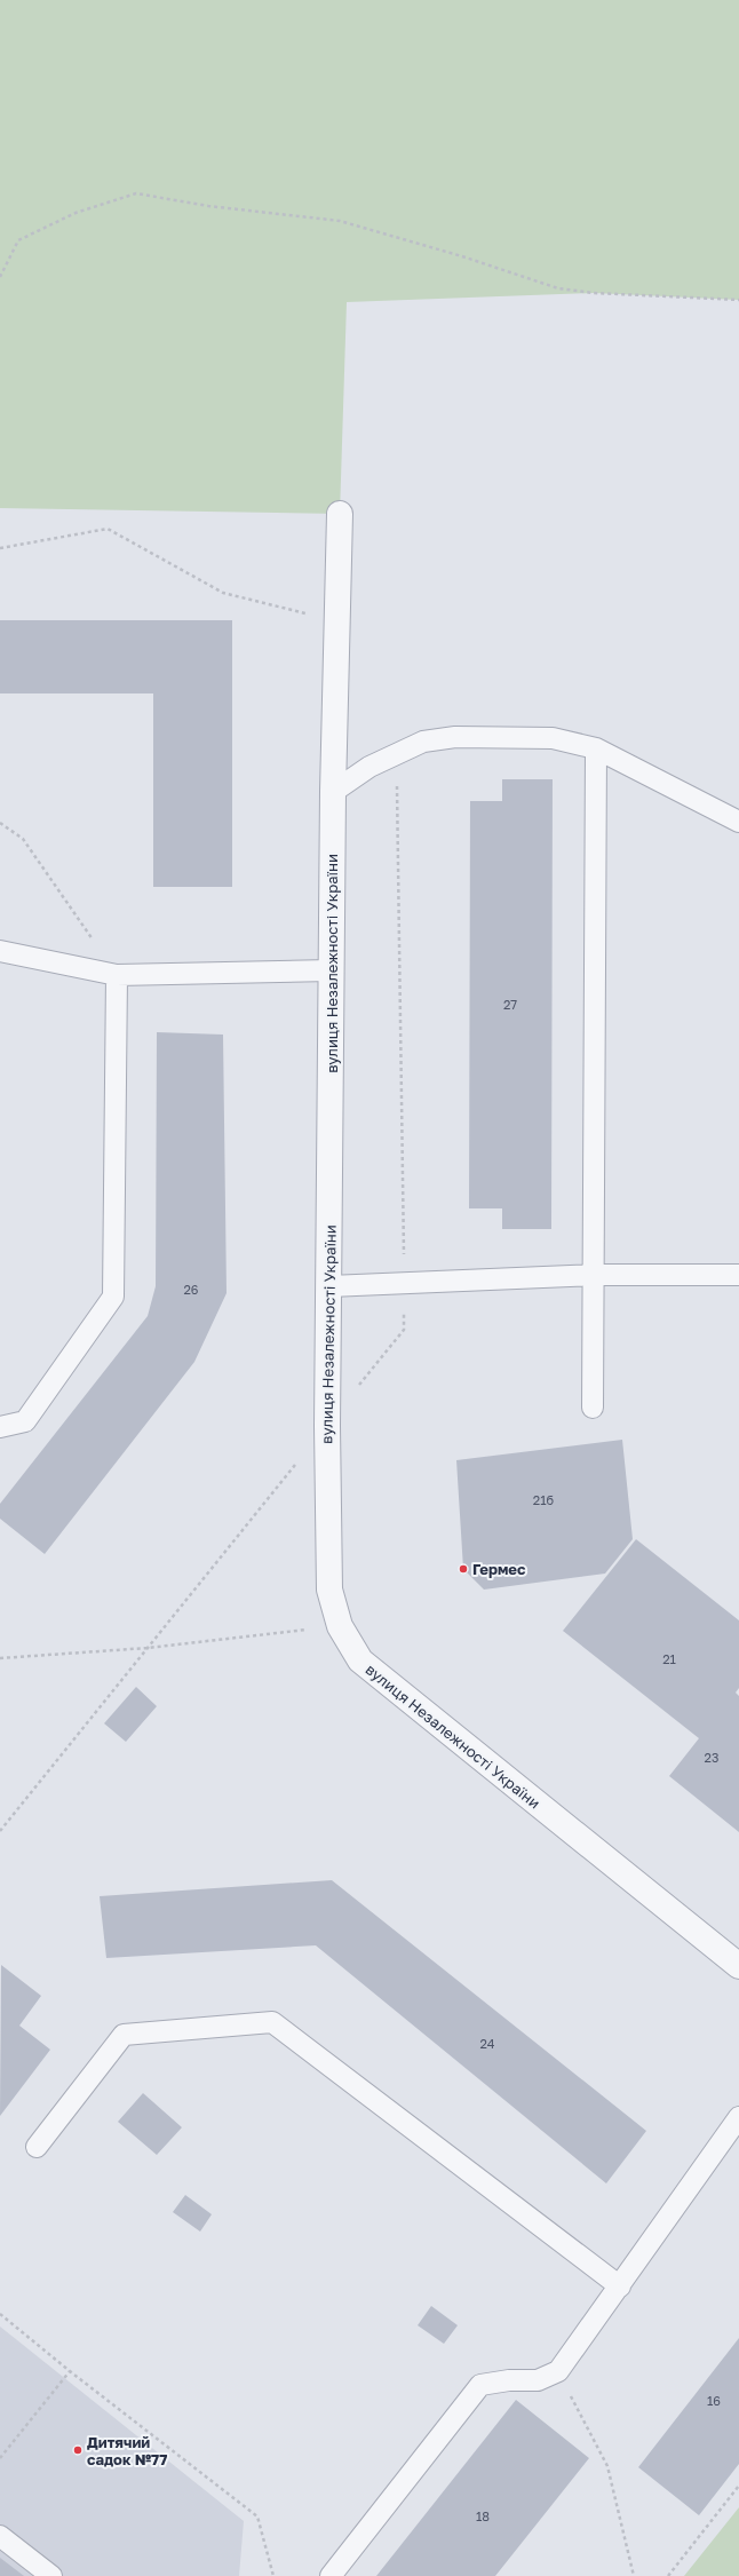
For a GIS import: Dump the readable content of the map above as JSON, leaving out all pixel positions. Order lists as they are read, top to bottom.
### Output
{
  "streets": {
    "street": ["вулиця Незалежності України"]
  },
  "places": ["Гермес", "Дитячий садок №77"],
  "house_numbers": [
    "27",
    "26",
    "21б",
    "21",
    "23",
    "24",
    "16",
    "18"
  ]
}
